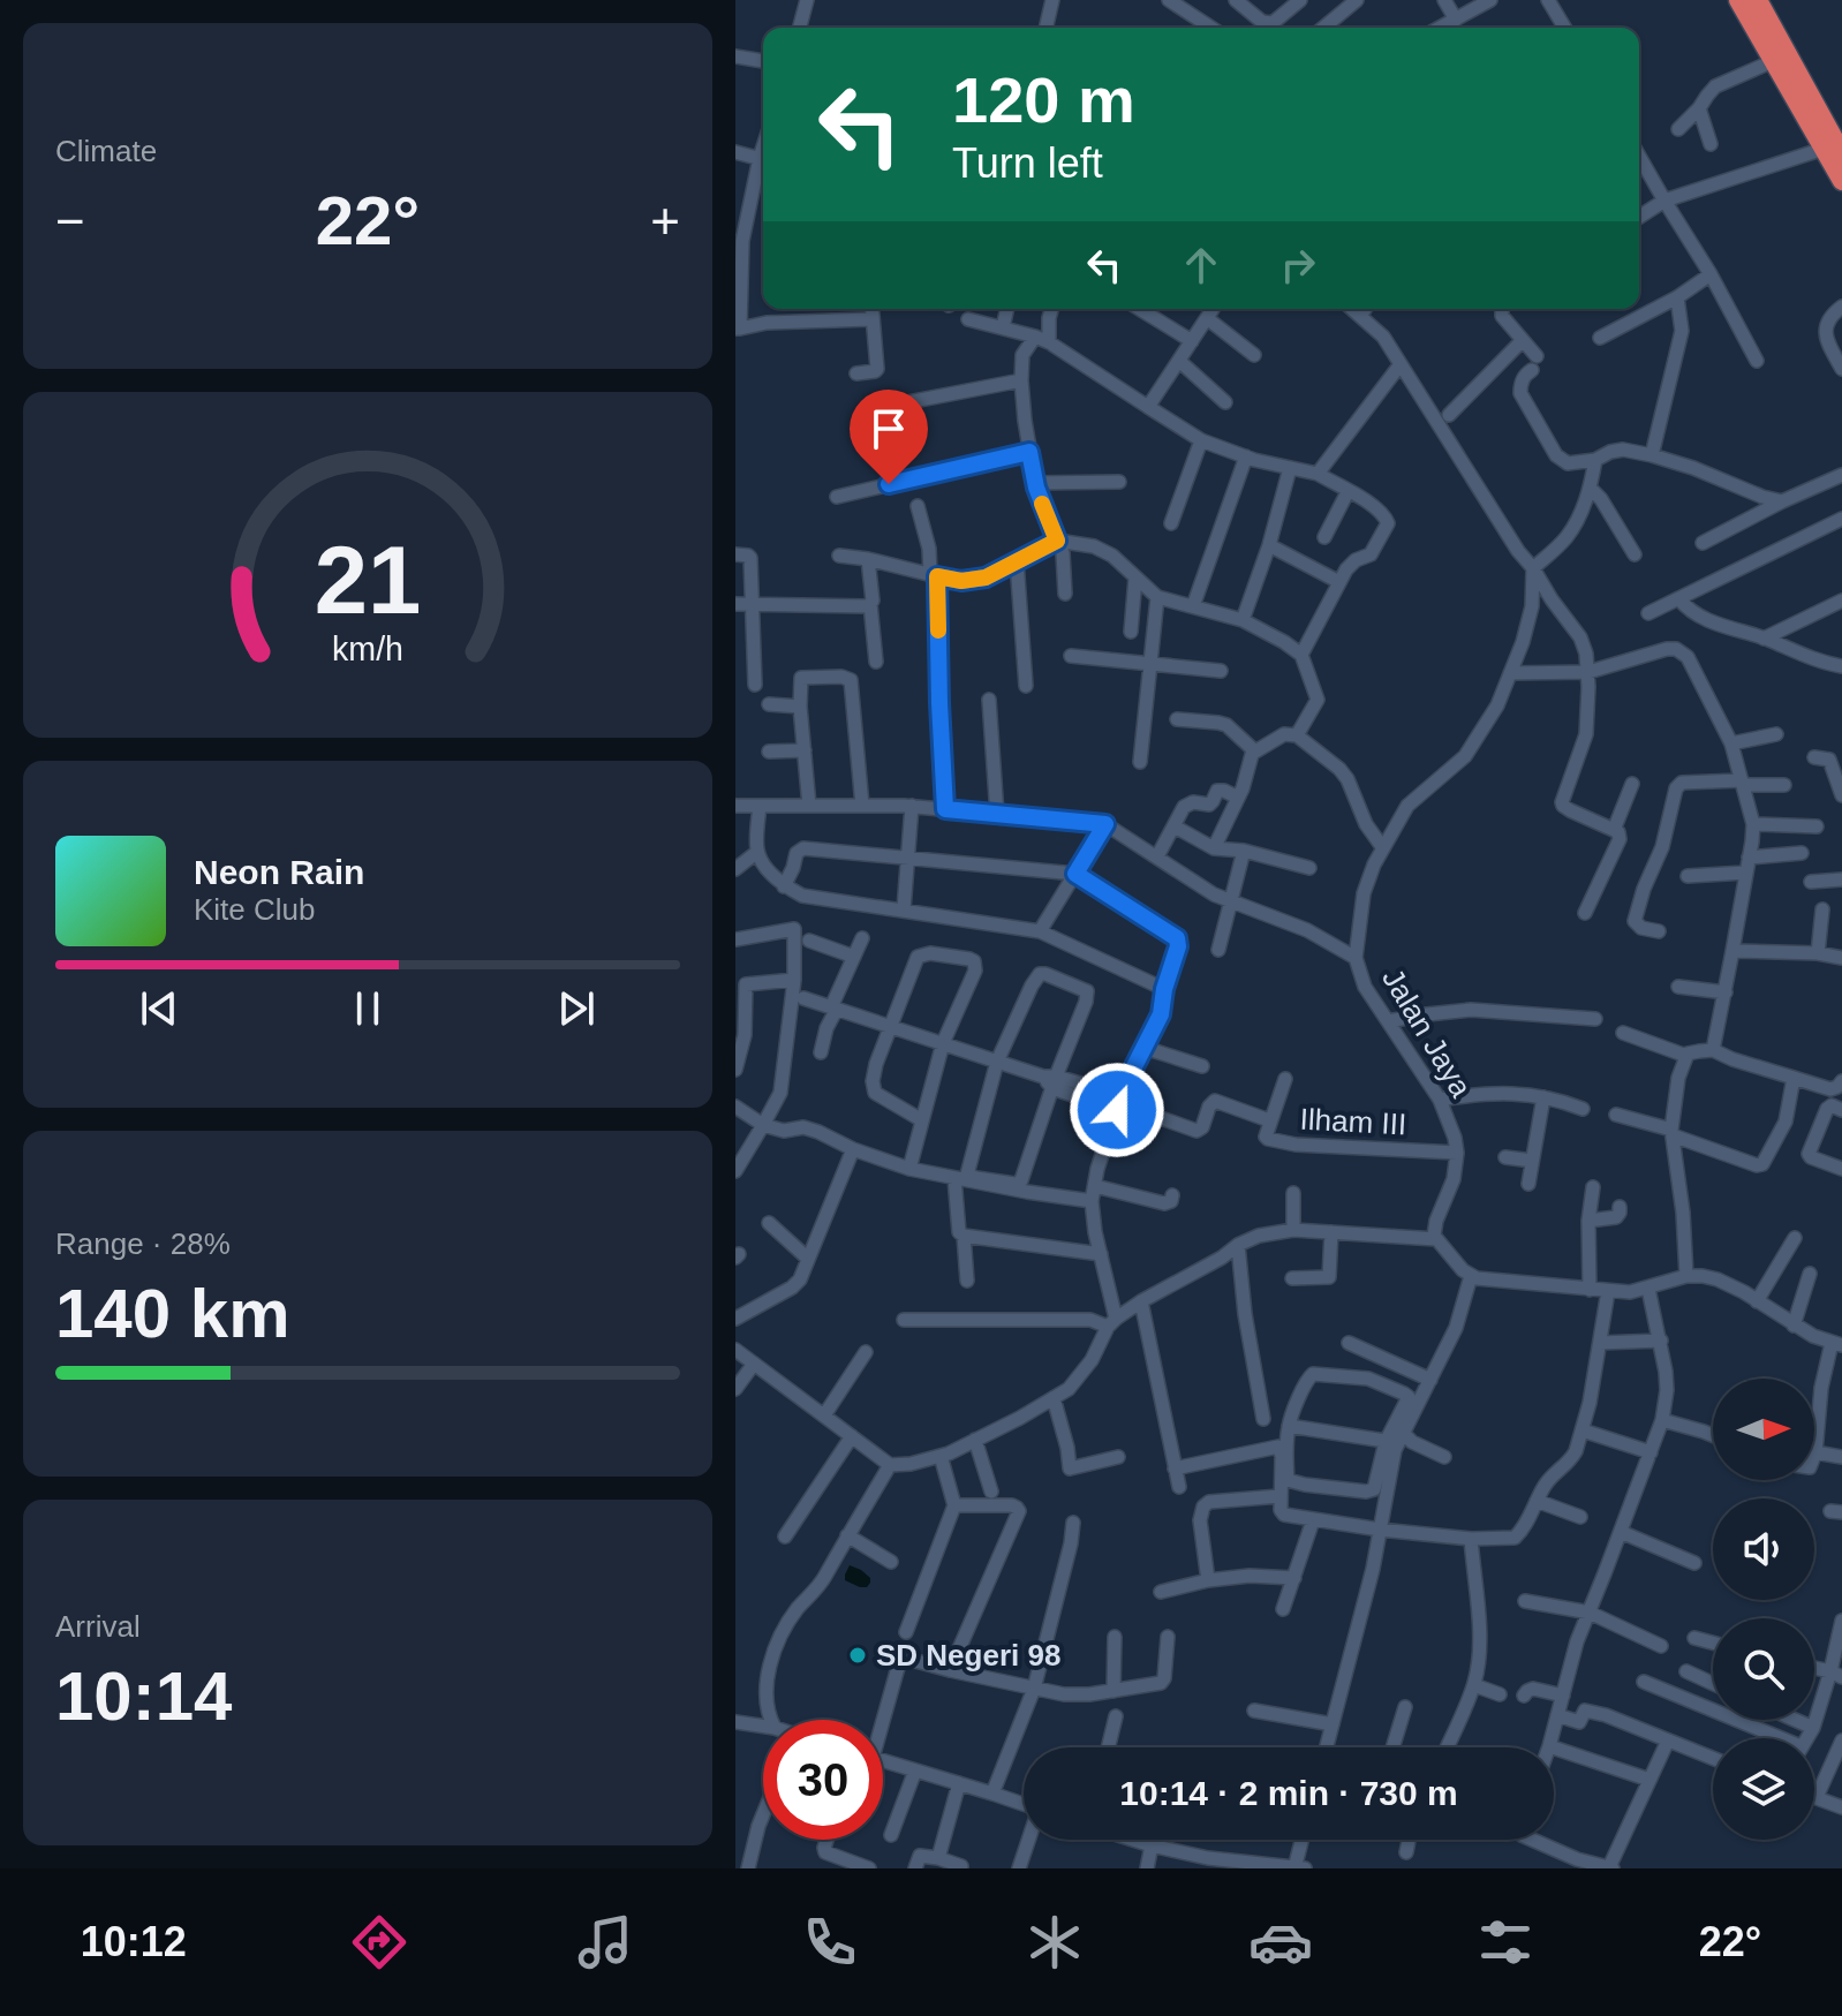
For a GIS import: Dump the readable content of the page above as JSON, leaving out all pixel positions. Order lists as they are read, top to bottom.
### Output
{
  "streets": {
    "street": ["Jalan Jaya", "Ilham III"]
  },
  "crossings": [
    ["Jalan Jaya", "Ilham III"]
  ],
  "places": ["SD Negeri 98"],
  "north": "right",
  "page": {
    "tile": [
      "Climate",
      ["Range · 28%", "140 km"],
      ["Arrival", "10:14"]
    ],
    "turn": ["120 m", "Turn left"],
    "heat": ["−", "22°", "+"],
    "song": ["Neon Rain", "Kite Club"],
    "limit": "30",
    "trip": "10:14 · 2 min · 730 m",
    "tabs": ["10:12", "22°"],
    "gauge": ["21", "km/h"]
  }
}
